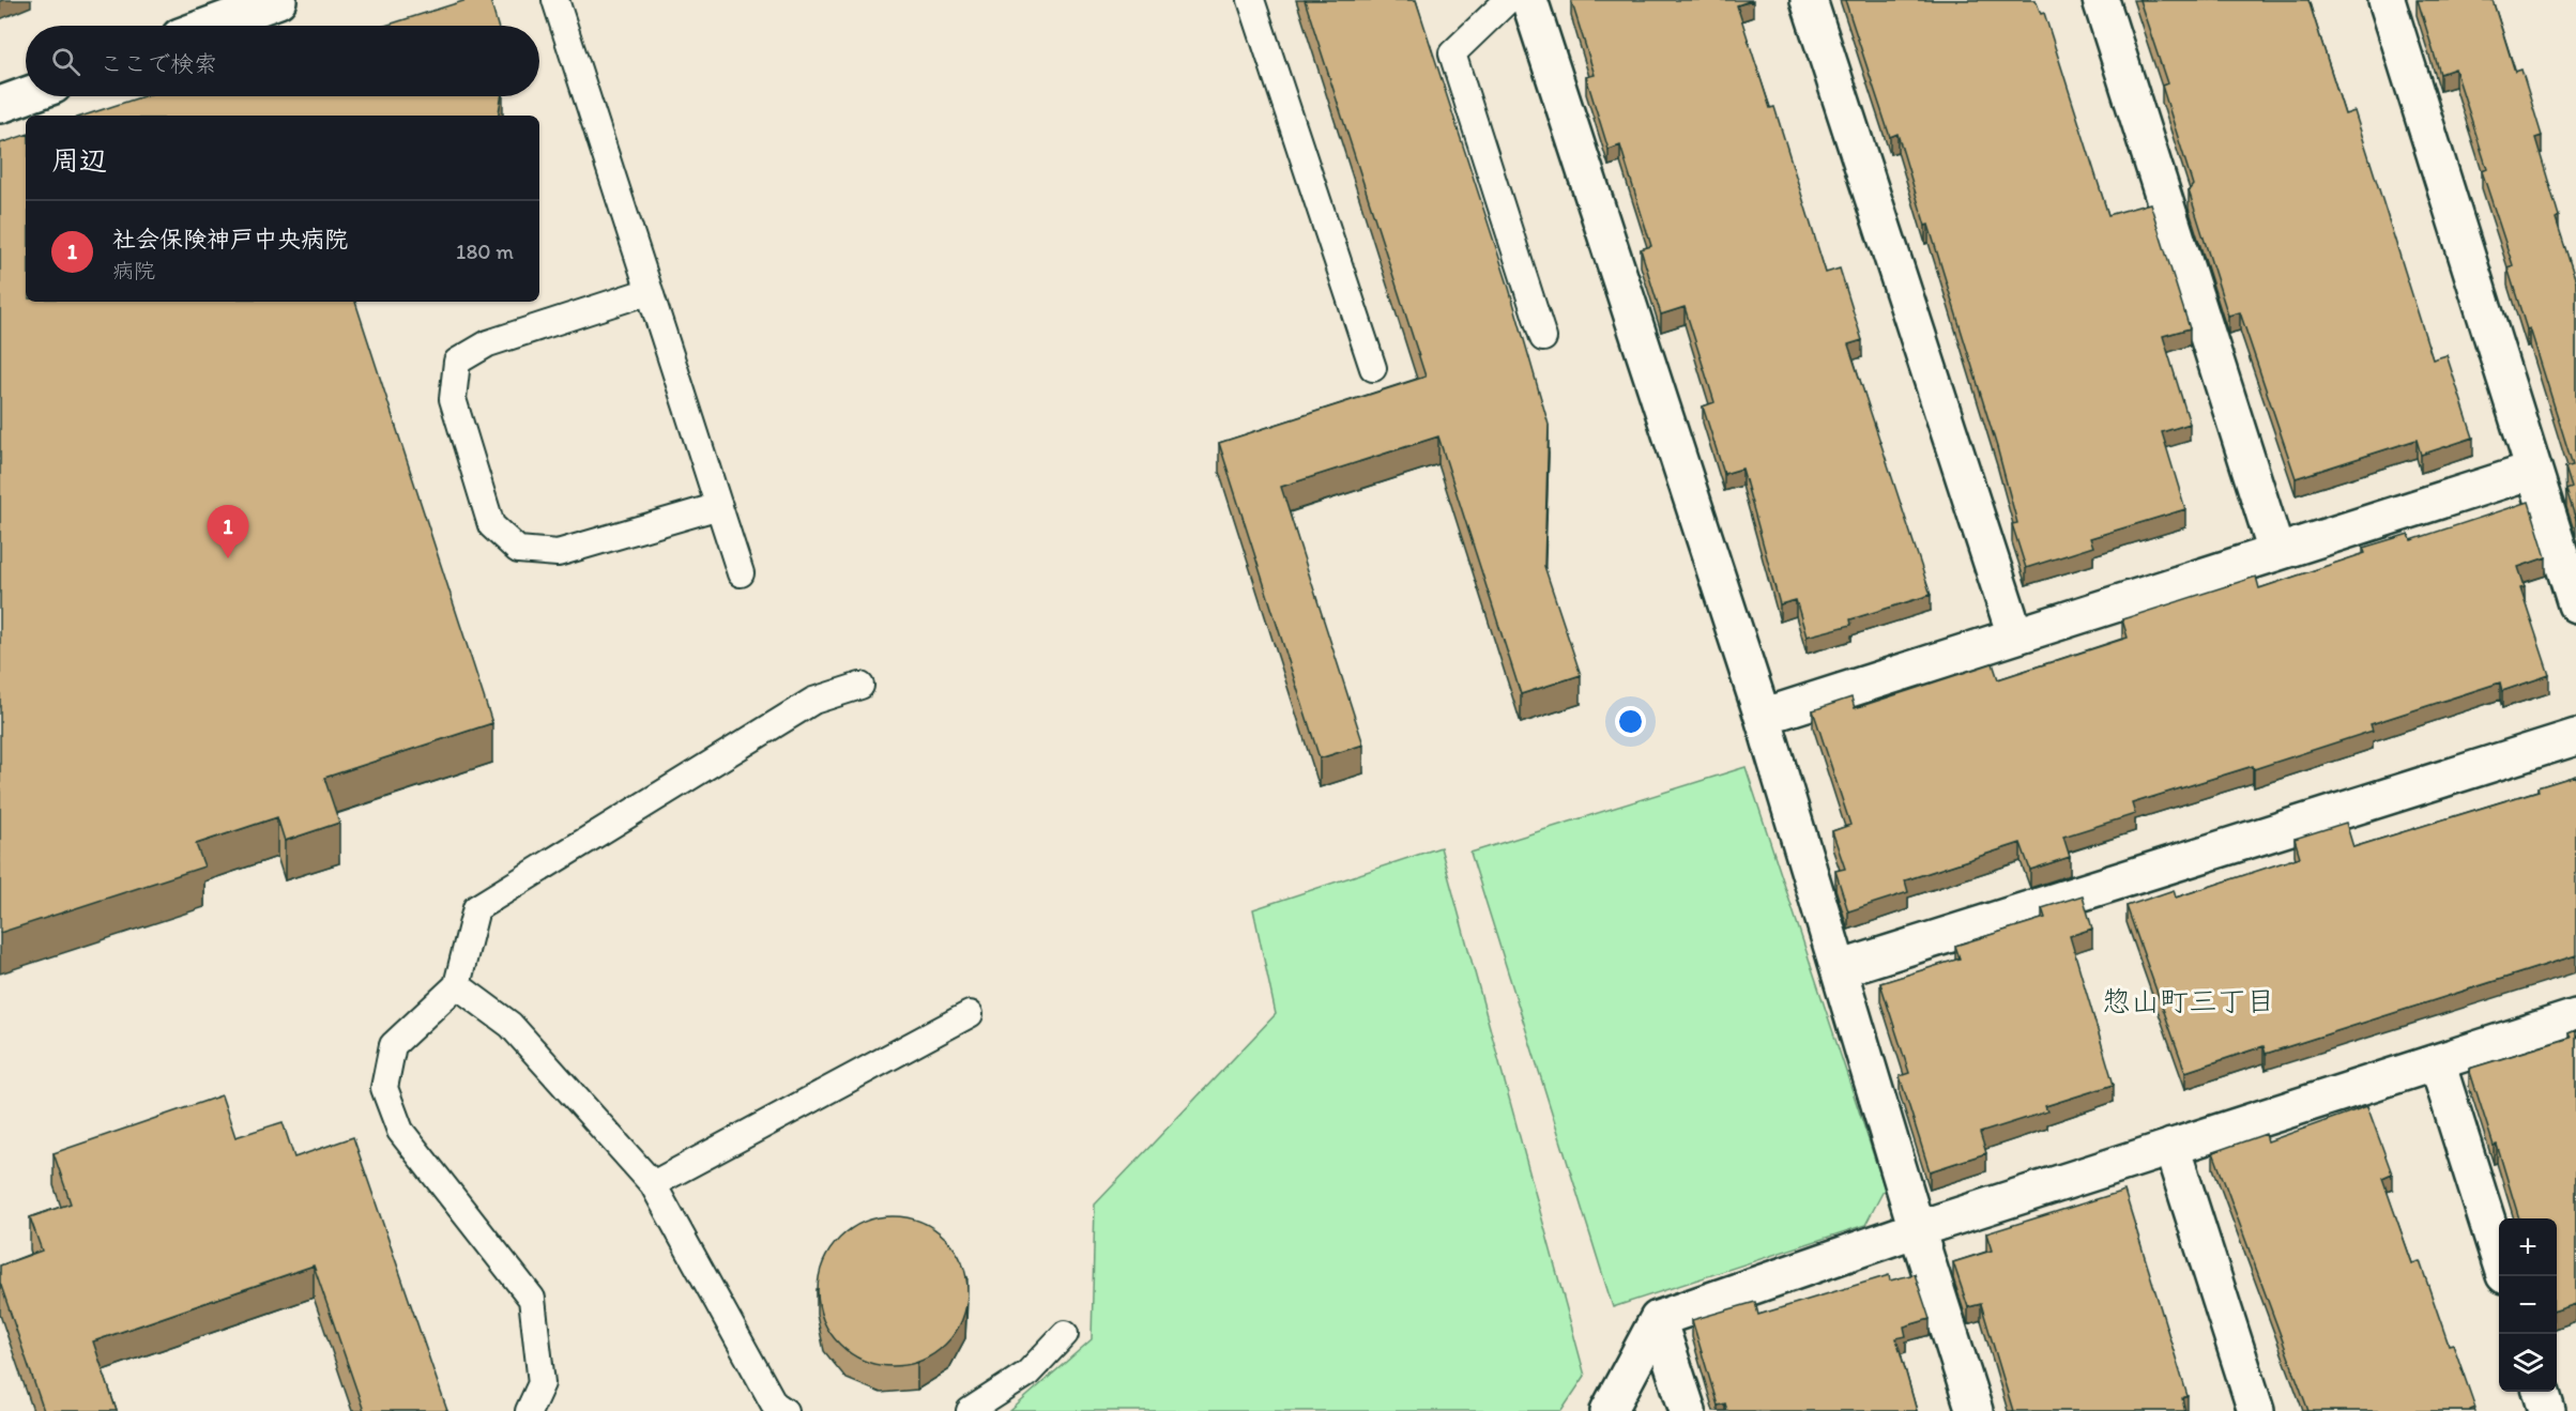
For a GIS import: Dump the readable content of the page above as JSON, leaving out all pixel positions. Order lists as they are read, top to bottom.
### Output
{
  "districts": ["惣山町三丁目"],
  "page": {
    "search": "ここで検索",
    "heading": "周辺",
    "list": [
      {
        "mark": "1",
        "name": "社会保険神戸中央病院",
        "note": "病院",
        "value": "180 m"
      }
    ],
    "pins": "1",
    "map_buttons": ["+", "−"]
  }
}
